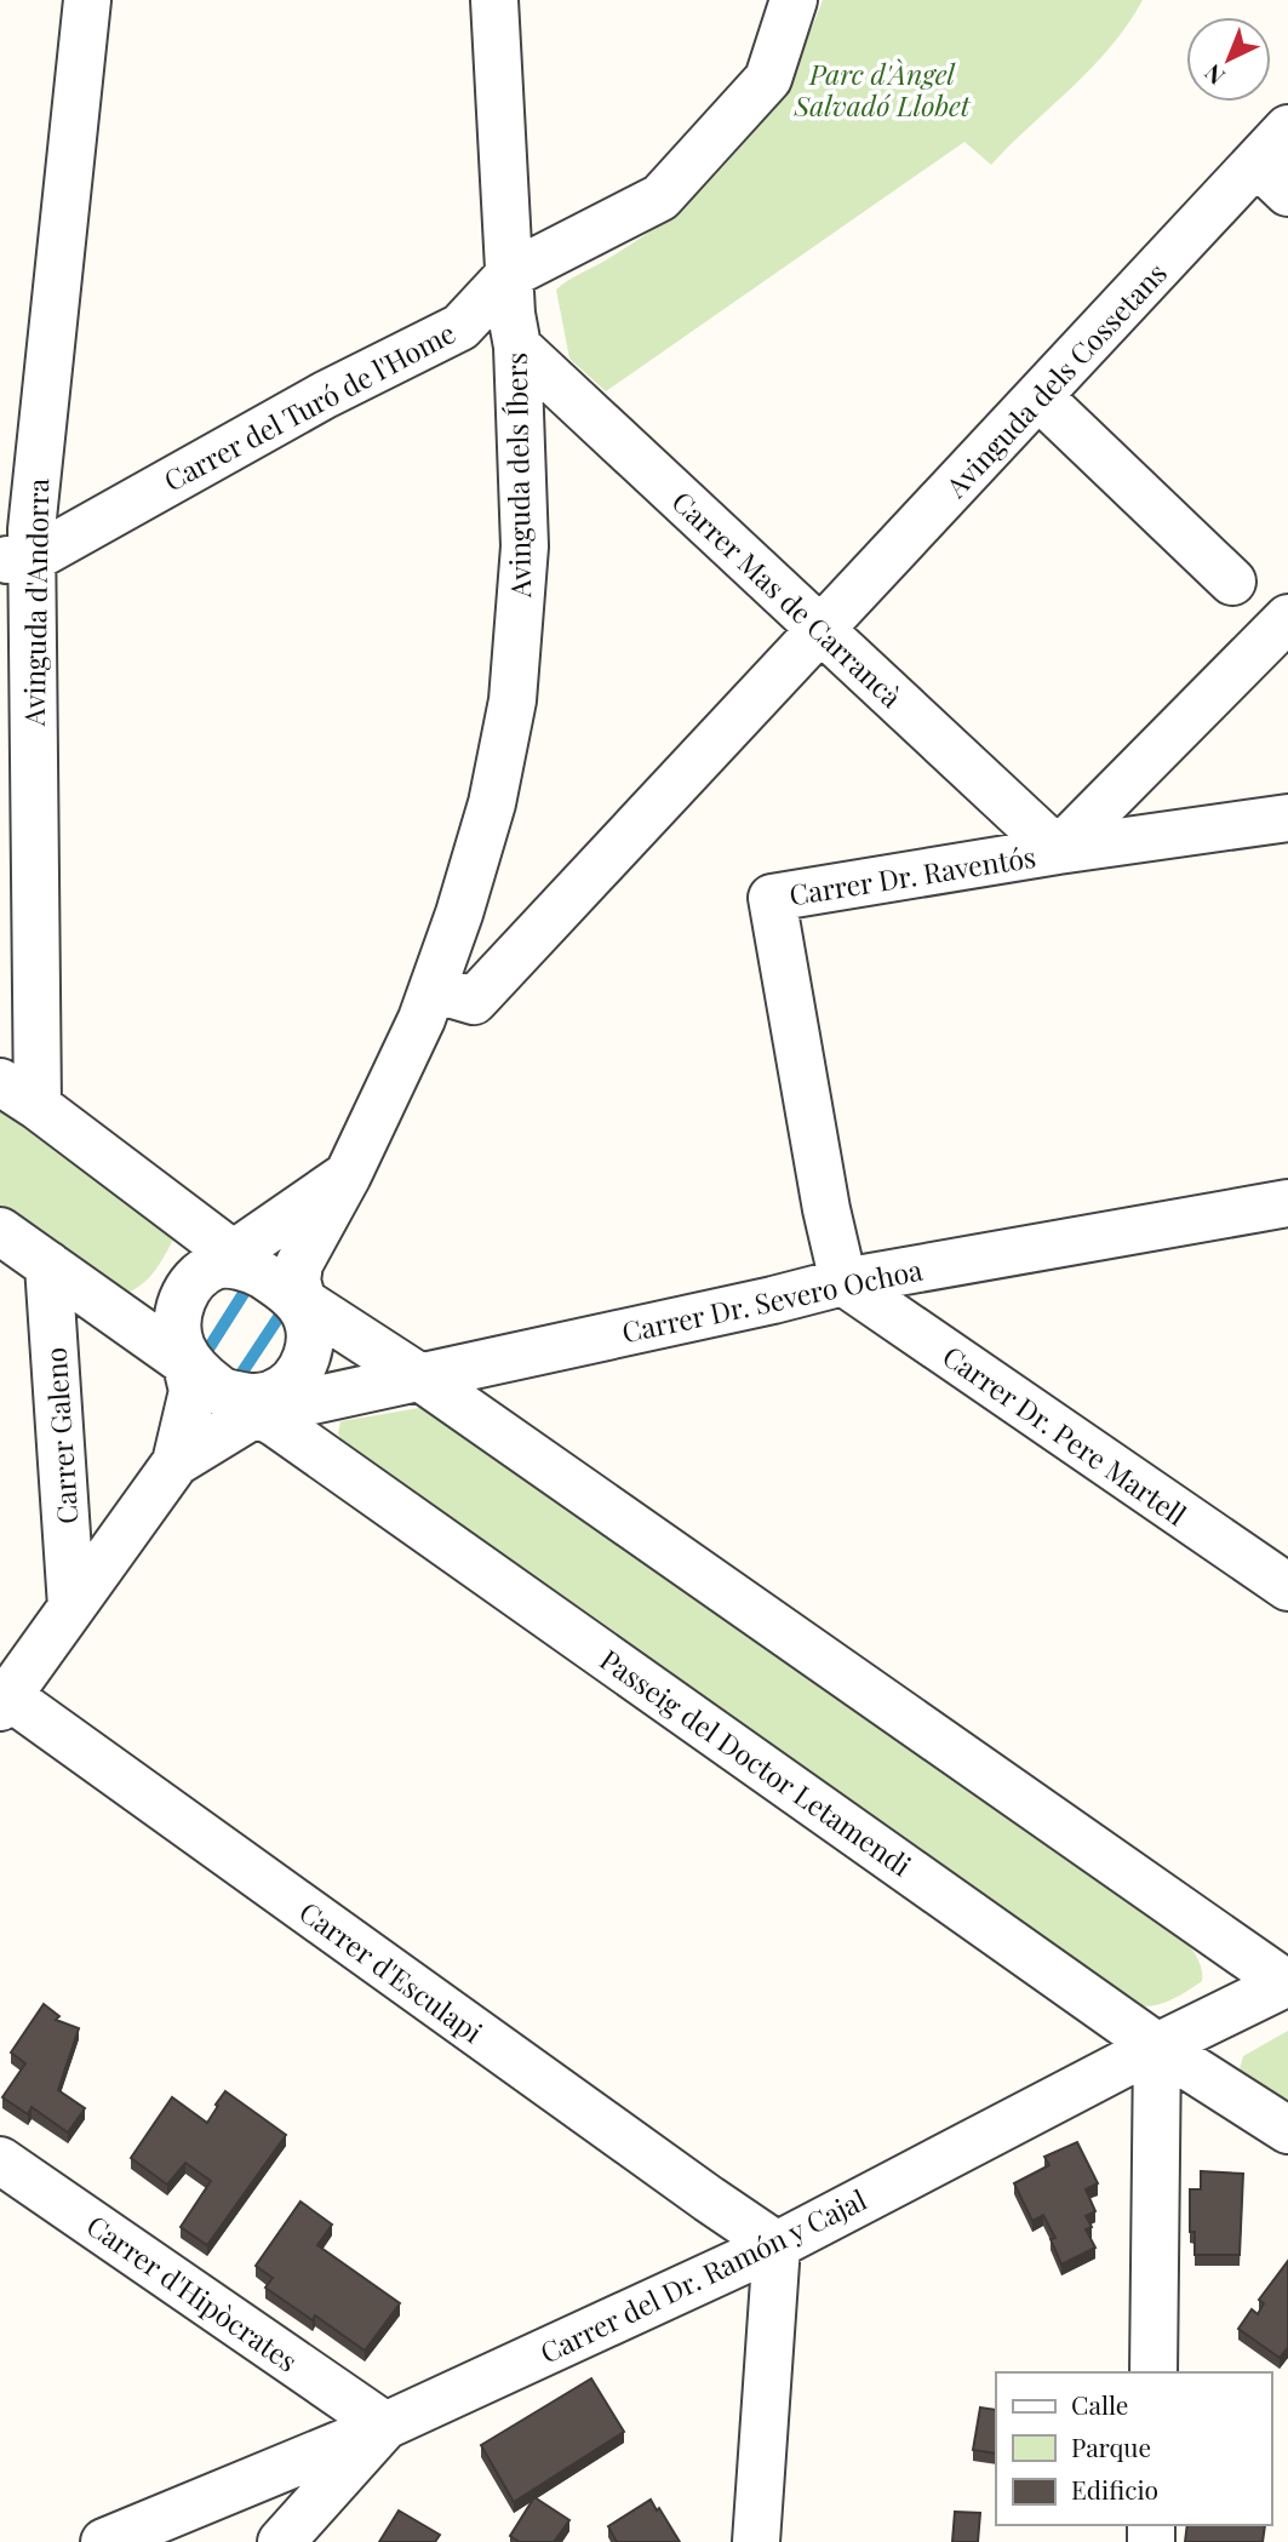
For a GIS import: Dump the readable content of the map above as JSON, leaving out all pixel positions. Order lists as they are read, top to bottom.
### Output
{
  "streets": {
    "street": [
      "Avinguda dels Cossetans",
      "Carrer del Turó de l'Home",
      "Avinguda dels Íbers",
      "Carrer Mas de Carrancà",
      "Avinguda d'Andorra",
      "Carrer Dr. Raventós",
      "Carrer Dr. Severo Ochoa",
      "Carrer Dr. Pere Martell",
      "Carrer Galeno",
      "Passeig del Doctor Letamendi",
      "Carrer d'Esculapi",
      "Carrer del Dr. Ramón y Cajal",
      "Carrer d'Hipòcrates"
    ]
  },
  "crossings": [
    ["Avinguda dels Cossetans", "Avinguda dels Íbers"],
    ["Avinguda dels Cossetans", "Carrer Mas de Carrancà"],
    ["Carrer del Turó de l'Home", "Avinguda dels Íbers"],
    ["Carrer del Turó de l'Home", "Avinguda d'Andorra"],
    ["Avinguda dels Íbers", "Carrer Mas de Carrancà"],
    ["Avinguda dels Íbers", "Carrer Galeno"],
    ["Carrer Mas de Carrancà", "Carrer Dr. Raventós"],
    ["Carrer Dr. Raventós", "Carrer Dr. Severo Ochoa"],
    ["Carrer Dr. Raventós", "Carrer Dr. Pere Martell"],
    ["Carrer Dr. Severo Ochoa", "Carrer Dr. Pere Martell"],
    ["Carrer Dr. Severo Ochoa", "Carrer Galeno"],
    ["Carrer Dr. Severo Ochoa", "Passeig del Doctor Letamendi"],
    ["Carrer Galeno", "Passeig del Doctor Letamendi"],
    ["Carrer Galeno", "Carrer d'Esculapi"],
    ["Passeig del Doctor Letamendi", "Carrer del Dr. Ramón y Cajal"],
    ["Carrer d'Esculapi", "Carrer del Dr. Ramón y Cajal"],
    ["Carrer del Dr. Ramón y Cajal", "Carrer d'Hipòcrates"]
  ],
  "parks": ["Parc d'Àngel Salvadó Llobet"],
  "legend": ["Calle", "Parque", "Edificio"],
  "north": "bottom left"
}
